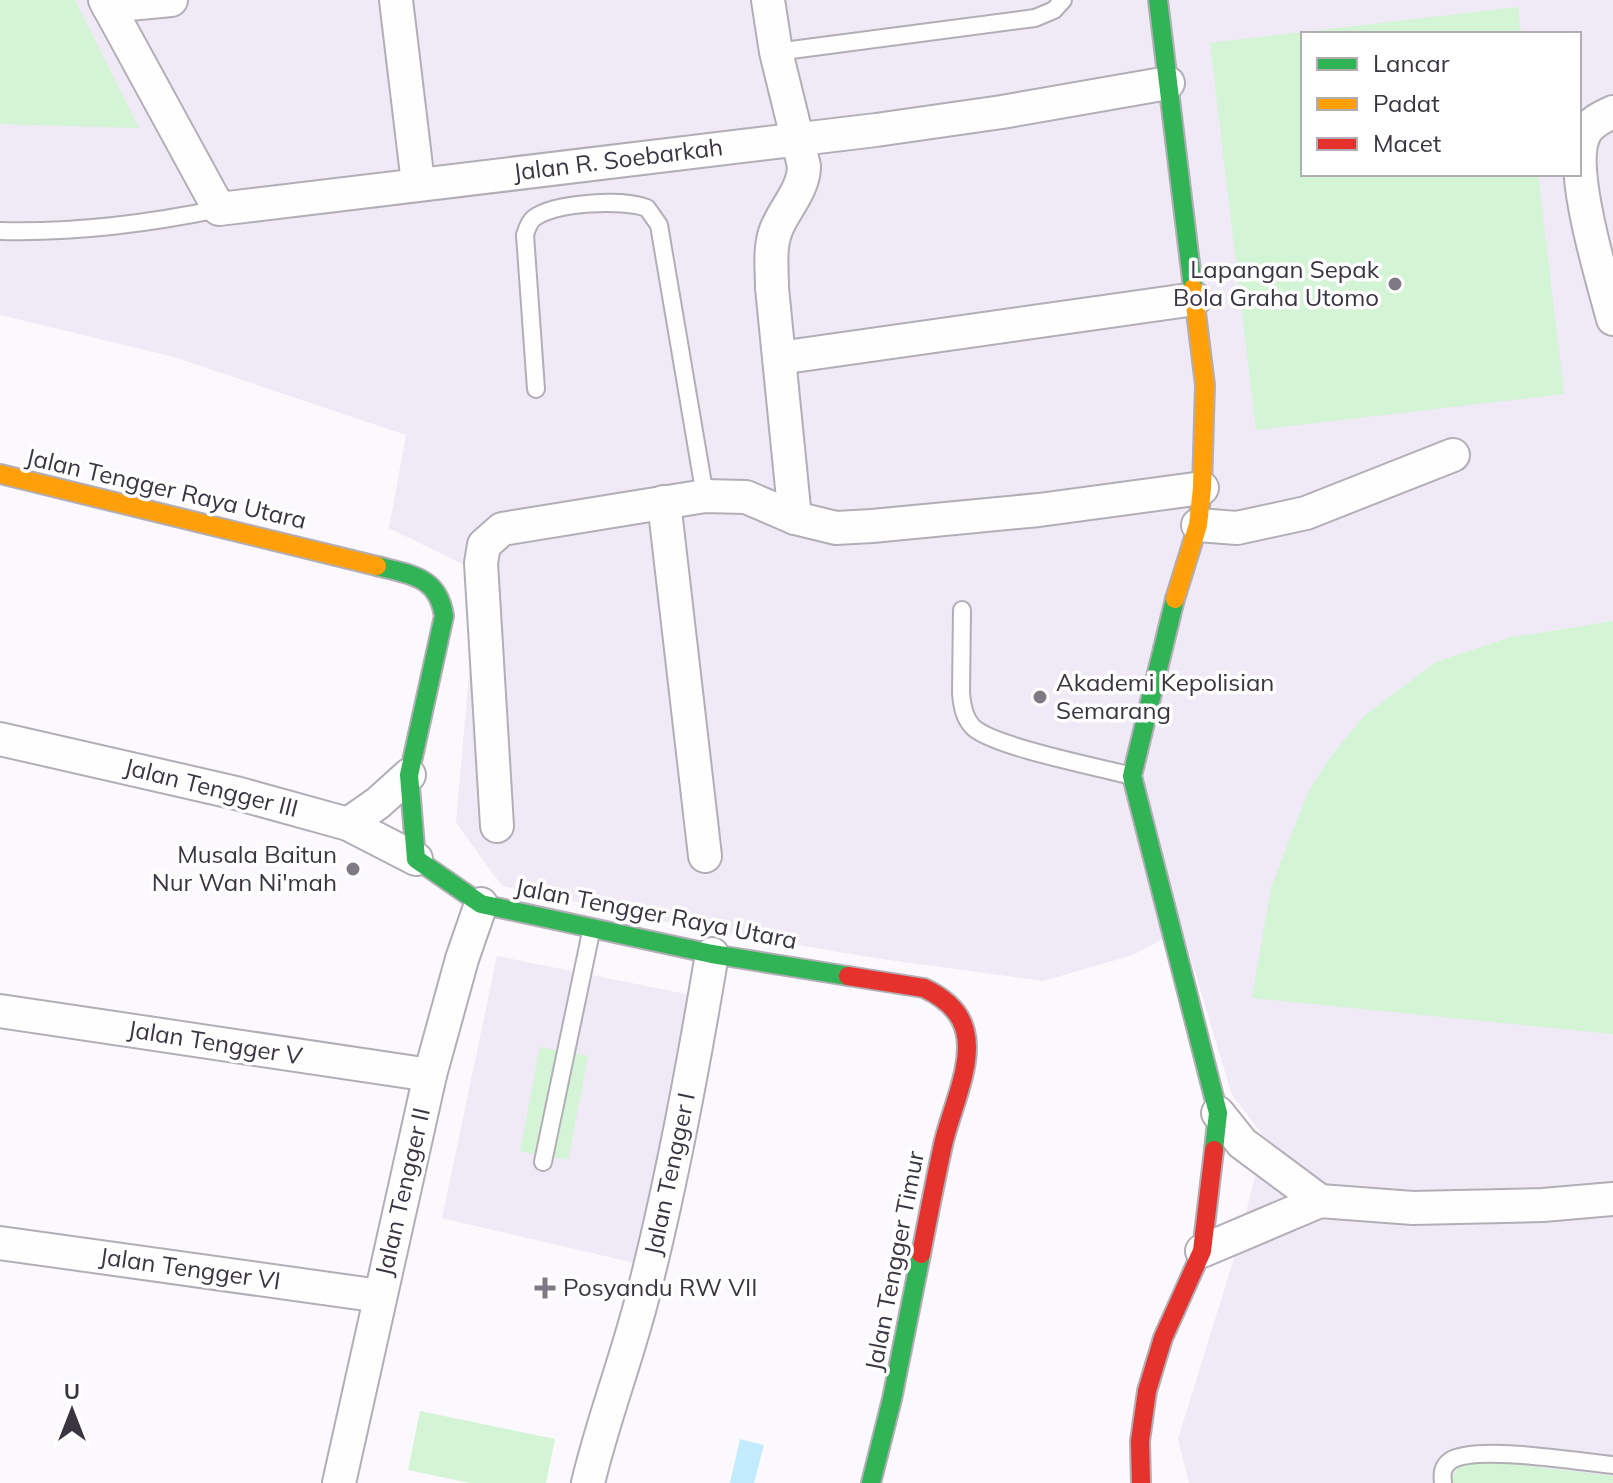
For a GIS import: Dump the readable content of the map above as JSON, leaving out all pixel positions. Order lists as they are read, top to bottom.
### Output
{
  "streets": {
    "street": [
      "Jalan R. Soebarkah",
      "Jalan Tengger Raya Utara",
      "Jalan Tengger III",
      "Jalan Tengger V",
      "Jalan Tengger I",
      "Jalan Tengger II",
      "Jalan Tengger Timur",
      "Jalan Tengger VI"
    ]
  },
  "crossings": [
    ["Jalan Tengger Raya Utara", "Jalan Tengger III"],
    ["Jalan Tengger Raya Utara", "Jalan Tengger I"],
    ["Jalan Tengger Raya Utara", "Jalan Tengger II"],
    ["Jalan Tengger Raya Utara", "Jalan Tengger Timur"],
    ["Jalan Tengger V", "Jalan Tengger II"],
    ["Jalan Tengger II", "Jalan Tengger VI"]
  ],
  "places": {
    "other": ["Lapangan Sepak Bola Graha Utomo", "Akademi Kepolisian Semarang", "Musala Baitun Nur Wan Ni'mah"],
    "health": ["Posyandu RW VII"]
  },
  "legend": ["Lancar", "Padat", "Macet"],
  "north": "top"
}
